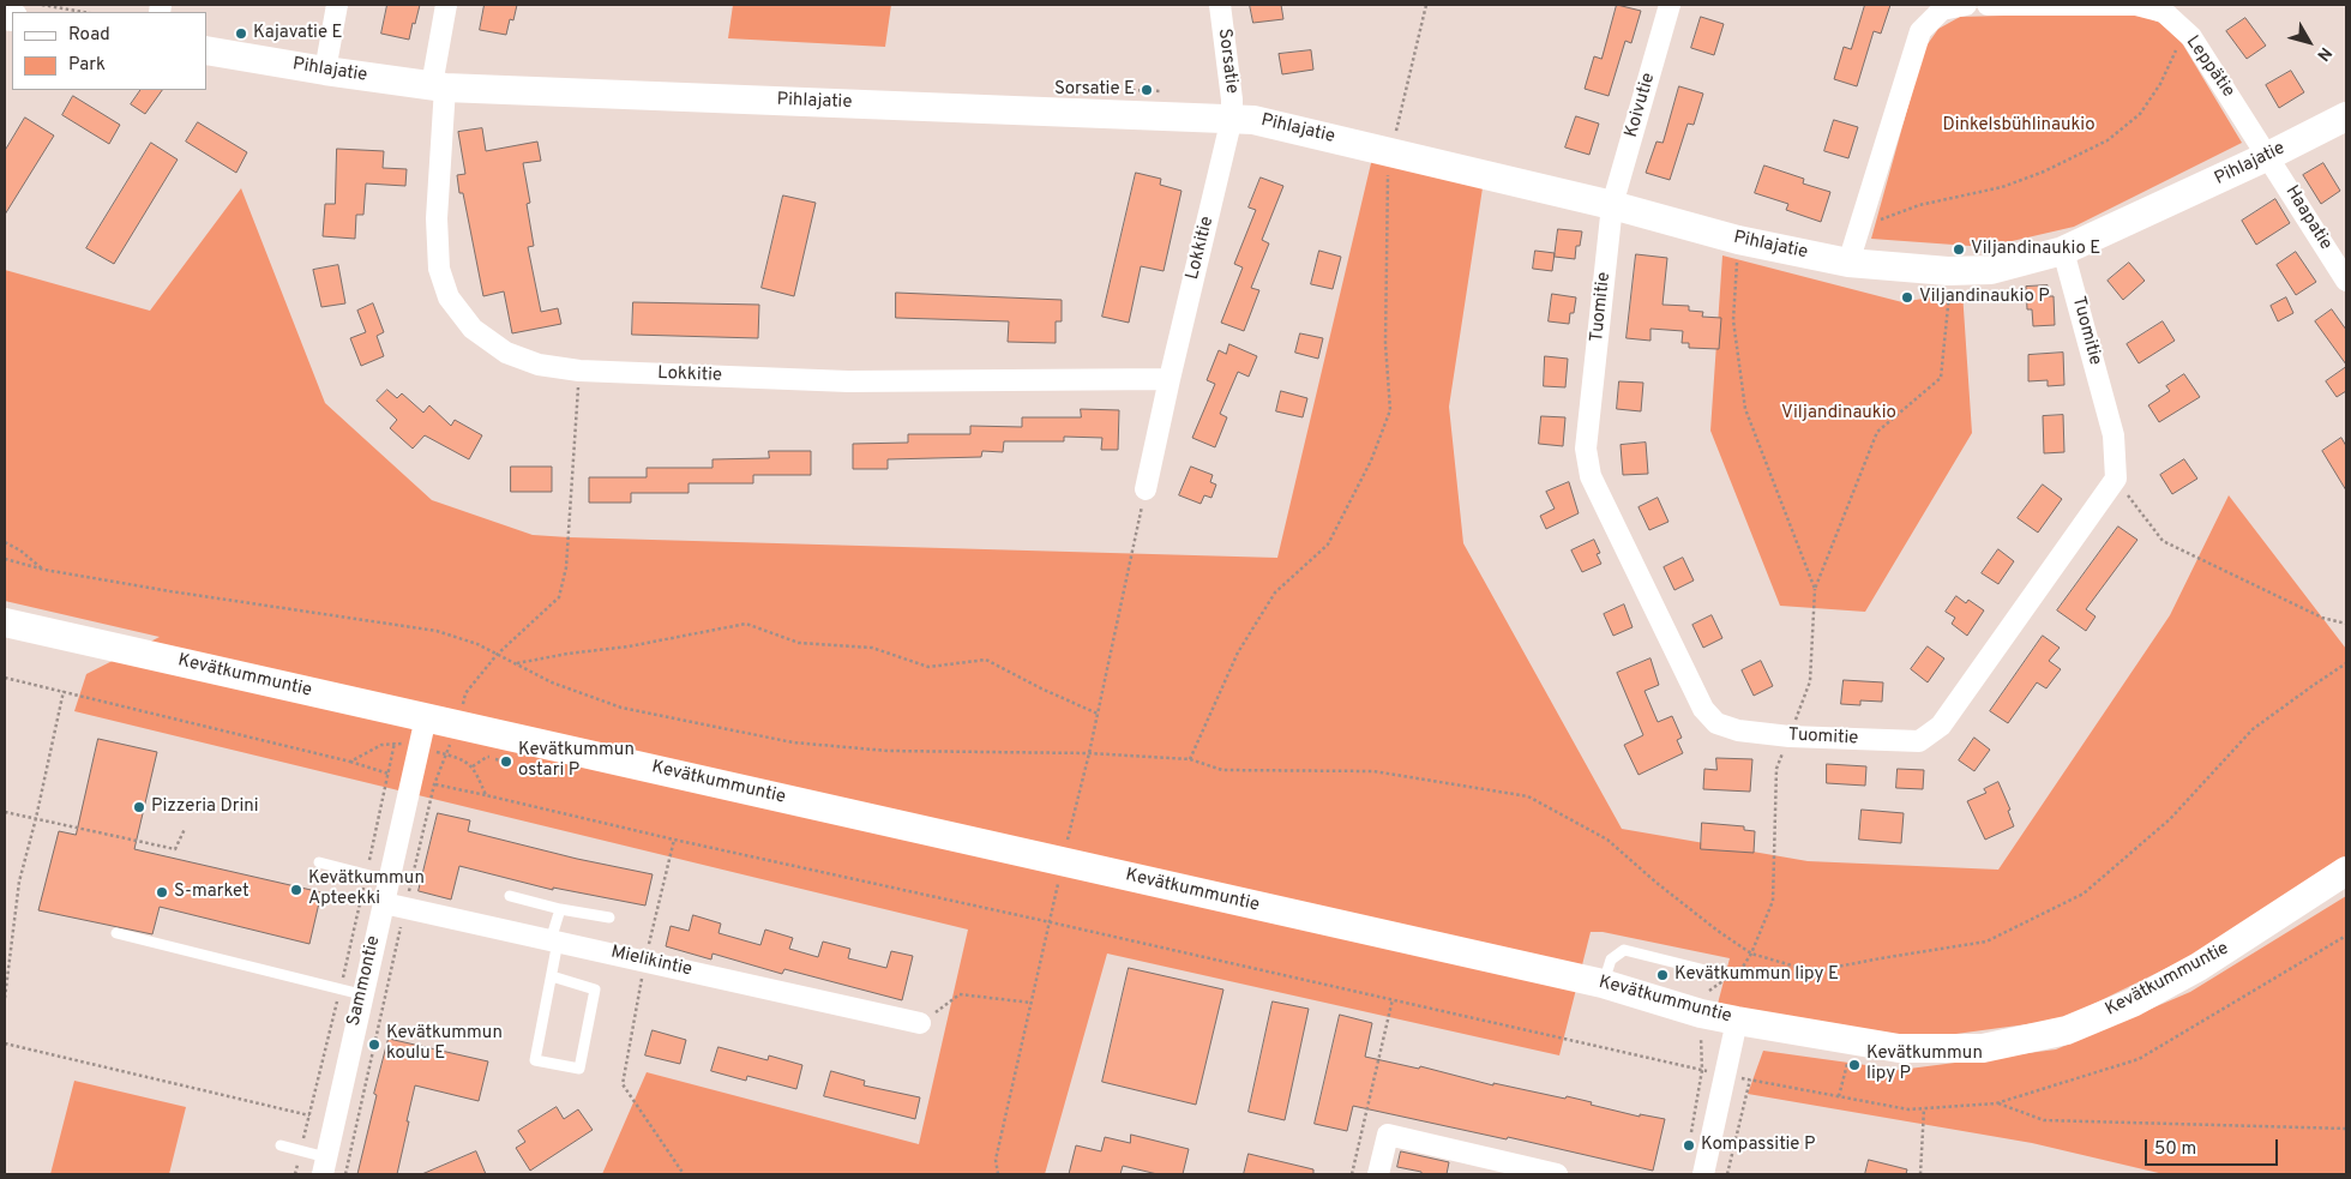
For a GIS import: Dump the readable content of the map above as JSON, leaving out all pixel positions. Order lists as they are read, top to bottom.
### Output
{
  "streets": {
    "street": [
      "Sorsatie",
      "Leppätie",
      "Pihlajatie",
      "Koivutie",
      "Haapatie",
      "Lokkitie",
      "Tuomitie",
      "Kevätkummuntie",
      "Mielikintie",
      "Sammontie"
    ]
  },
  "crossings": [
    ["Sorsatie", "Pihlajatie"],
    ["Sorsatie", "Lokkitie"],
    ["Leppätie", "Pihlajatie"],
    ["Leppätie", "Haapatie"],
    ["Pihlajatie", "Koivutie"],
    ["Pihlajatie", "Haapatie"],
    ["Pihlajatie", "Lokkitie"],
    ["Pihlajatie", "Tuomitie"],
    ["Koivutie", "Tuomitie"],
    ["Kevätkummuntie", "Sammontie"],
    ["Mielikintie", "Sammontie"]
  ],
  "parks": ["Dinkelsbühlinaukio", "Viljandinaukio"],
  "places": [
    "Kajavatie E",
    "Sorsatie E",
    "Viljandinaukio E",
    "Viljandinaukio P",
    "Kevätkummun ostari P",
    "Pizzeria Drini",
    "Kevätkummun Apteekki",
    "S-market",
    "Kevätkummun lipy E",
    "Kevätkummun koulu E",
    "Kevätkummun lipy P",
    "Kompassitie P"
  ],
  "legend": ["Road", "Park"],
  "scale_bar": "50 m",
  "north": "bottom right"
}
